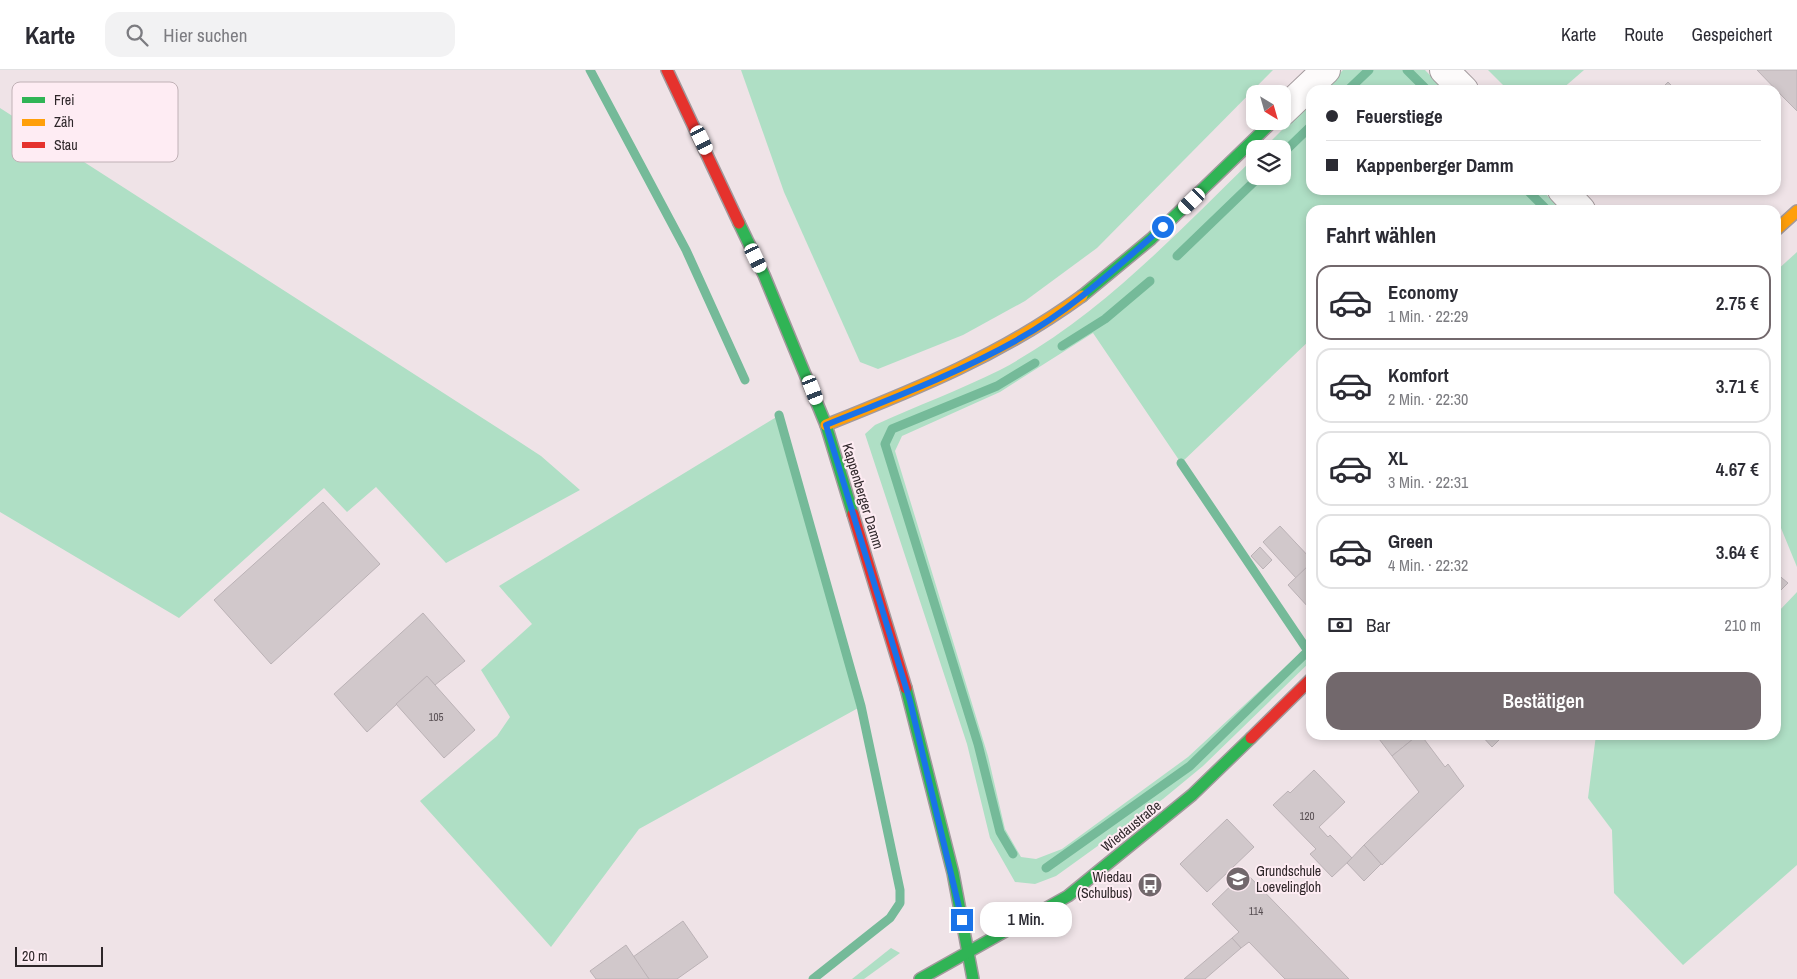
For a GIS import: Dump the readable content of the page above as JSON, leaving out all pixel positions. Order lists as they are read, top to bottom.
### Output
{
  "streets": {
    "main road": ["Kappenberger Damm", "Wiedaustraße"]
  },
  "crossings": [
    ["Kappenberger Damm", "Wiedaustraße"]
  ],
  "places": {
    "school or university": ["Grundschule Loevelingloh"],
    "bus stop": ["Wiedau (Schulbus)"]
  },
  "house_numbers": ["105", "120", "114"],
  "legend": ["Frei", "Zäh", "Stau"],
  "scale_bar": "20 m",
  "north": "bottom right",
  "page": {
    "header": "Karte",
    "search": "Hier suchen",
    "nav": ["Karte", "Route", "Gespeichert"],
    "banner": ["Feuerstiege", "Kappenberger Damm"],
    "heading": "Fahrt wählen",
    "list": [
      {
        "name": "Economy",
        "note": "1 Min. · 22:29",
        "value": "2.75 €"
      },
      {
        "name": "Komfort",
        "note": "2 Min. · 22:30",
        "value": "3.71 €"
      },
      {
        "name": "XL",
        "note": "3 Min. · 22:31",
        "value": "4.67 €"
      },
      {
        "name": "Green",
        "note": "4 Min. · 22:32",
        "value": "3.64 €"
      }
    ],
    "pay": ["Bar", "210 m"],
    "buttons": "Bestätigen",
    "bubble": "1 Min.",
    "scale": "20 m"
  }
}
